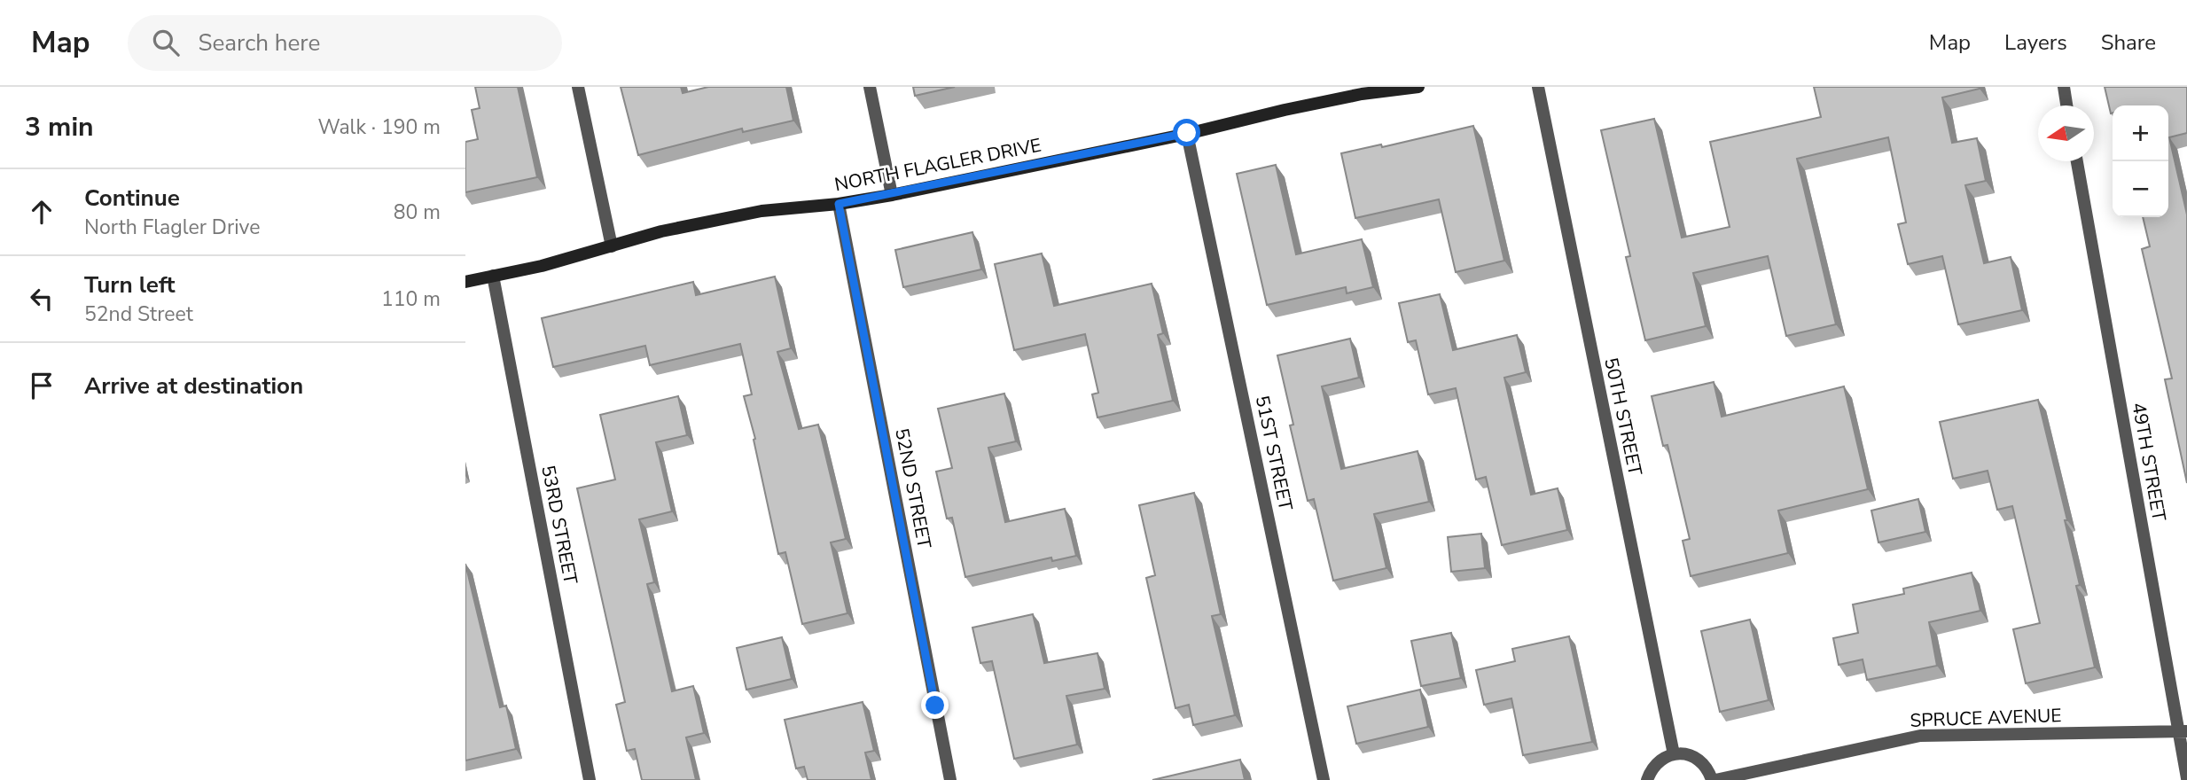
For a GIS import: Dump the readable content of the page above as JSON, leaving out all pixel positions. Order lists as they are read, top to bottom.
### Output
{
  "streets": {
    "street": [
      "NORTH FLAGLER DRIVE",
      "50TH STREET",
      "51ST STREET",
      "49TH STREET",
      "52ND STREET",
      "53RD STREET",
      "SPRUCE AVENUE"
    ]
  },
  "crossings": [
    ["NORTH FLAGLER DRIVE", "51ST STREET"],
    ["NORTH FLAGLER DRIVE", "52ND STREET"],
    ["NORTH FLAGLER DRIVE", "53RD STREET"],
    ["49TH STREET", "SPRUCE AVENUE"]
  ],
  "north": "left",
  "page": {
    "header": "Map",
    "search": "Search here",
    "nav": ["Map", "Layers", "Share"],
    "heading": ["3 min", "Walk · 190 m"],
    "map_buttons": ["+", "−"],
    "list": [
      ["Continue", "North Flagler Drive", "80 m"],
      ["Turn left", "52nd Street", "110 m"],
      "Arrive at destination"
    ]
  }
}
